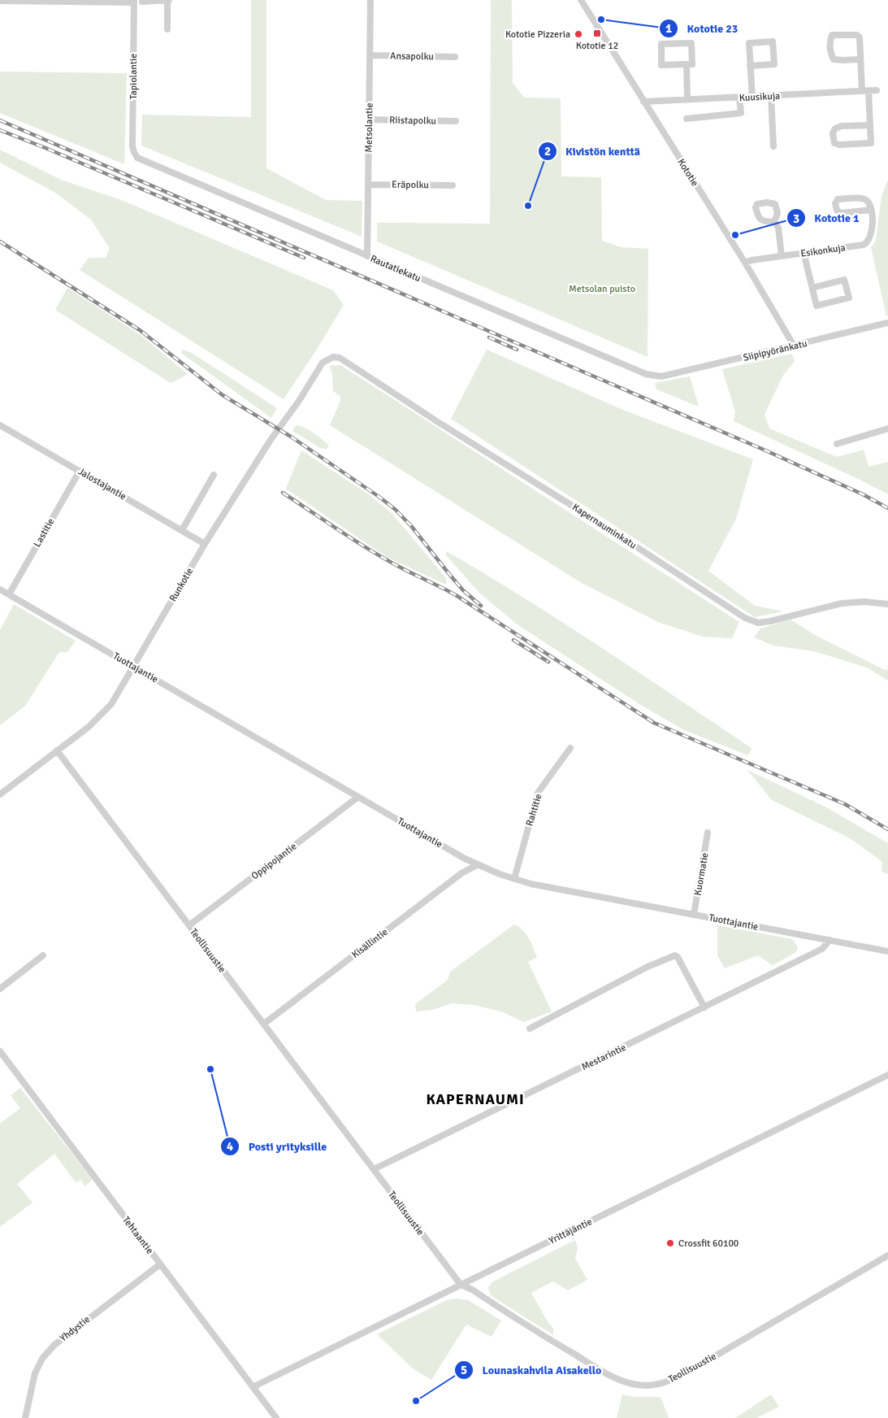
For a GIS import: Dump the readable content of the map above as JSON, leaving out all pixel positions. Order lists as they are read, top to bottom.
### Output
{
  "streets": {
    "street": [
      "Ansapolku",
      "Tapiolantie",
      "Kuusikuja",
      "Riistapolku",
      "Metsolantie",
      "Kototie",
      "Eräpolku",
      "Esikonkuja",
      "Rautatiekatu",
      "Siipipyöränkatu",
      "Jalostajantie",
      "Kapernauminkatu",
      "Lastitie",
      "Runkotie",
      "Tuottajantie",
      "Rahtitie",
      "Oppipojantie",
      "Kuormatie",
      "Kisällintie",
      "Teollisuustie",
      "Mestarintie",
      "Yrittäjäntie",
      "Tehtaantie",
      "Yhdystie"
    ]
  },
  "crossings": [
    ["Ansapolku", "Metsolantie"],
    ["Tapiolantie", "Rautatiekatu"],
    ["Kuusikuja", "Kototie"],
    ["Riistapolku", "Metsolantie"],
    ["Metsolantie", "Eräpolku"],
    ["Metsolantie", "Rautatiekatu"],
    ["Kototie", "Esikonkuja"],
    ["Kototie", "Siipipyöränkatu"],
    ["Rautatiekatu", "Siipipyöränkatu"],
    ["Jalostajantie", "Lastitie"],
    ["Jalostajantie", "Runkotie"],
    ["Kapernauminkatu", "Runkotie"],
    ["Lastitie", "Tuottajantie"],
    ["Runkotie", "Tuottajantie"],
    ["Runkotie", "Teollisuustie"],
    ["Tuottajantie", "Rahtitie"],
    ["Tuottajantie", "Oppipojantie"],
    ["Tuottajantie", "Kuormatie"],
    ["Tuottajantie", "Kisällintie"],
    ["Tuottajantie", "Mestarintie"],
    ["Oppipojantie", "Teollisuustie"],
    ["Kisällintie", "Teollisuustie"],
    ["Teollisuustie", "Mestarintie"],
    ["Teollisuustie", "Yrittäjäntie"],
    ["Yrittäjäntie", "Tehtaantie"],
    ["Tehtaantie", "Yhdystie"]
  ],
  "districts": ["KAPERNAUMI"],
  "parks": ["Metsolan puisto"],
  "places": {
    "other": [
      "Kototie 23",
      "Kototie Pizzeria",
      "Kivistön kenttä",
      "Kototie 1",
      "Posti yrityksille",
      "Crossfit 60100",
      "Lounaskahvila Aisakello"
    ],
    "transit": ["Kototie 12"]
  }
}
